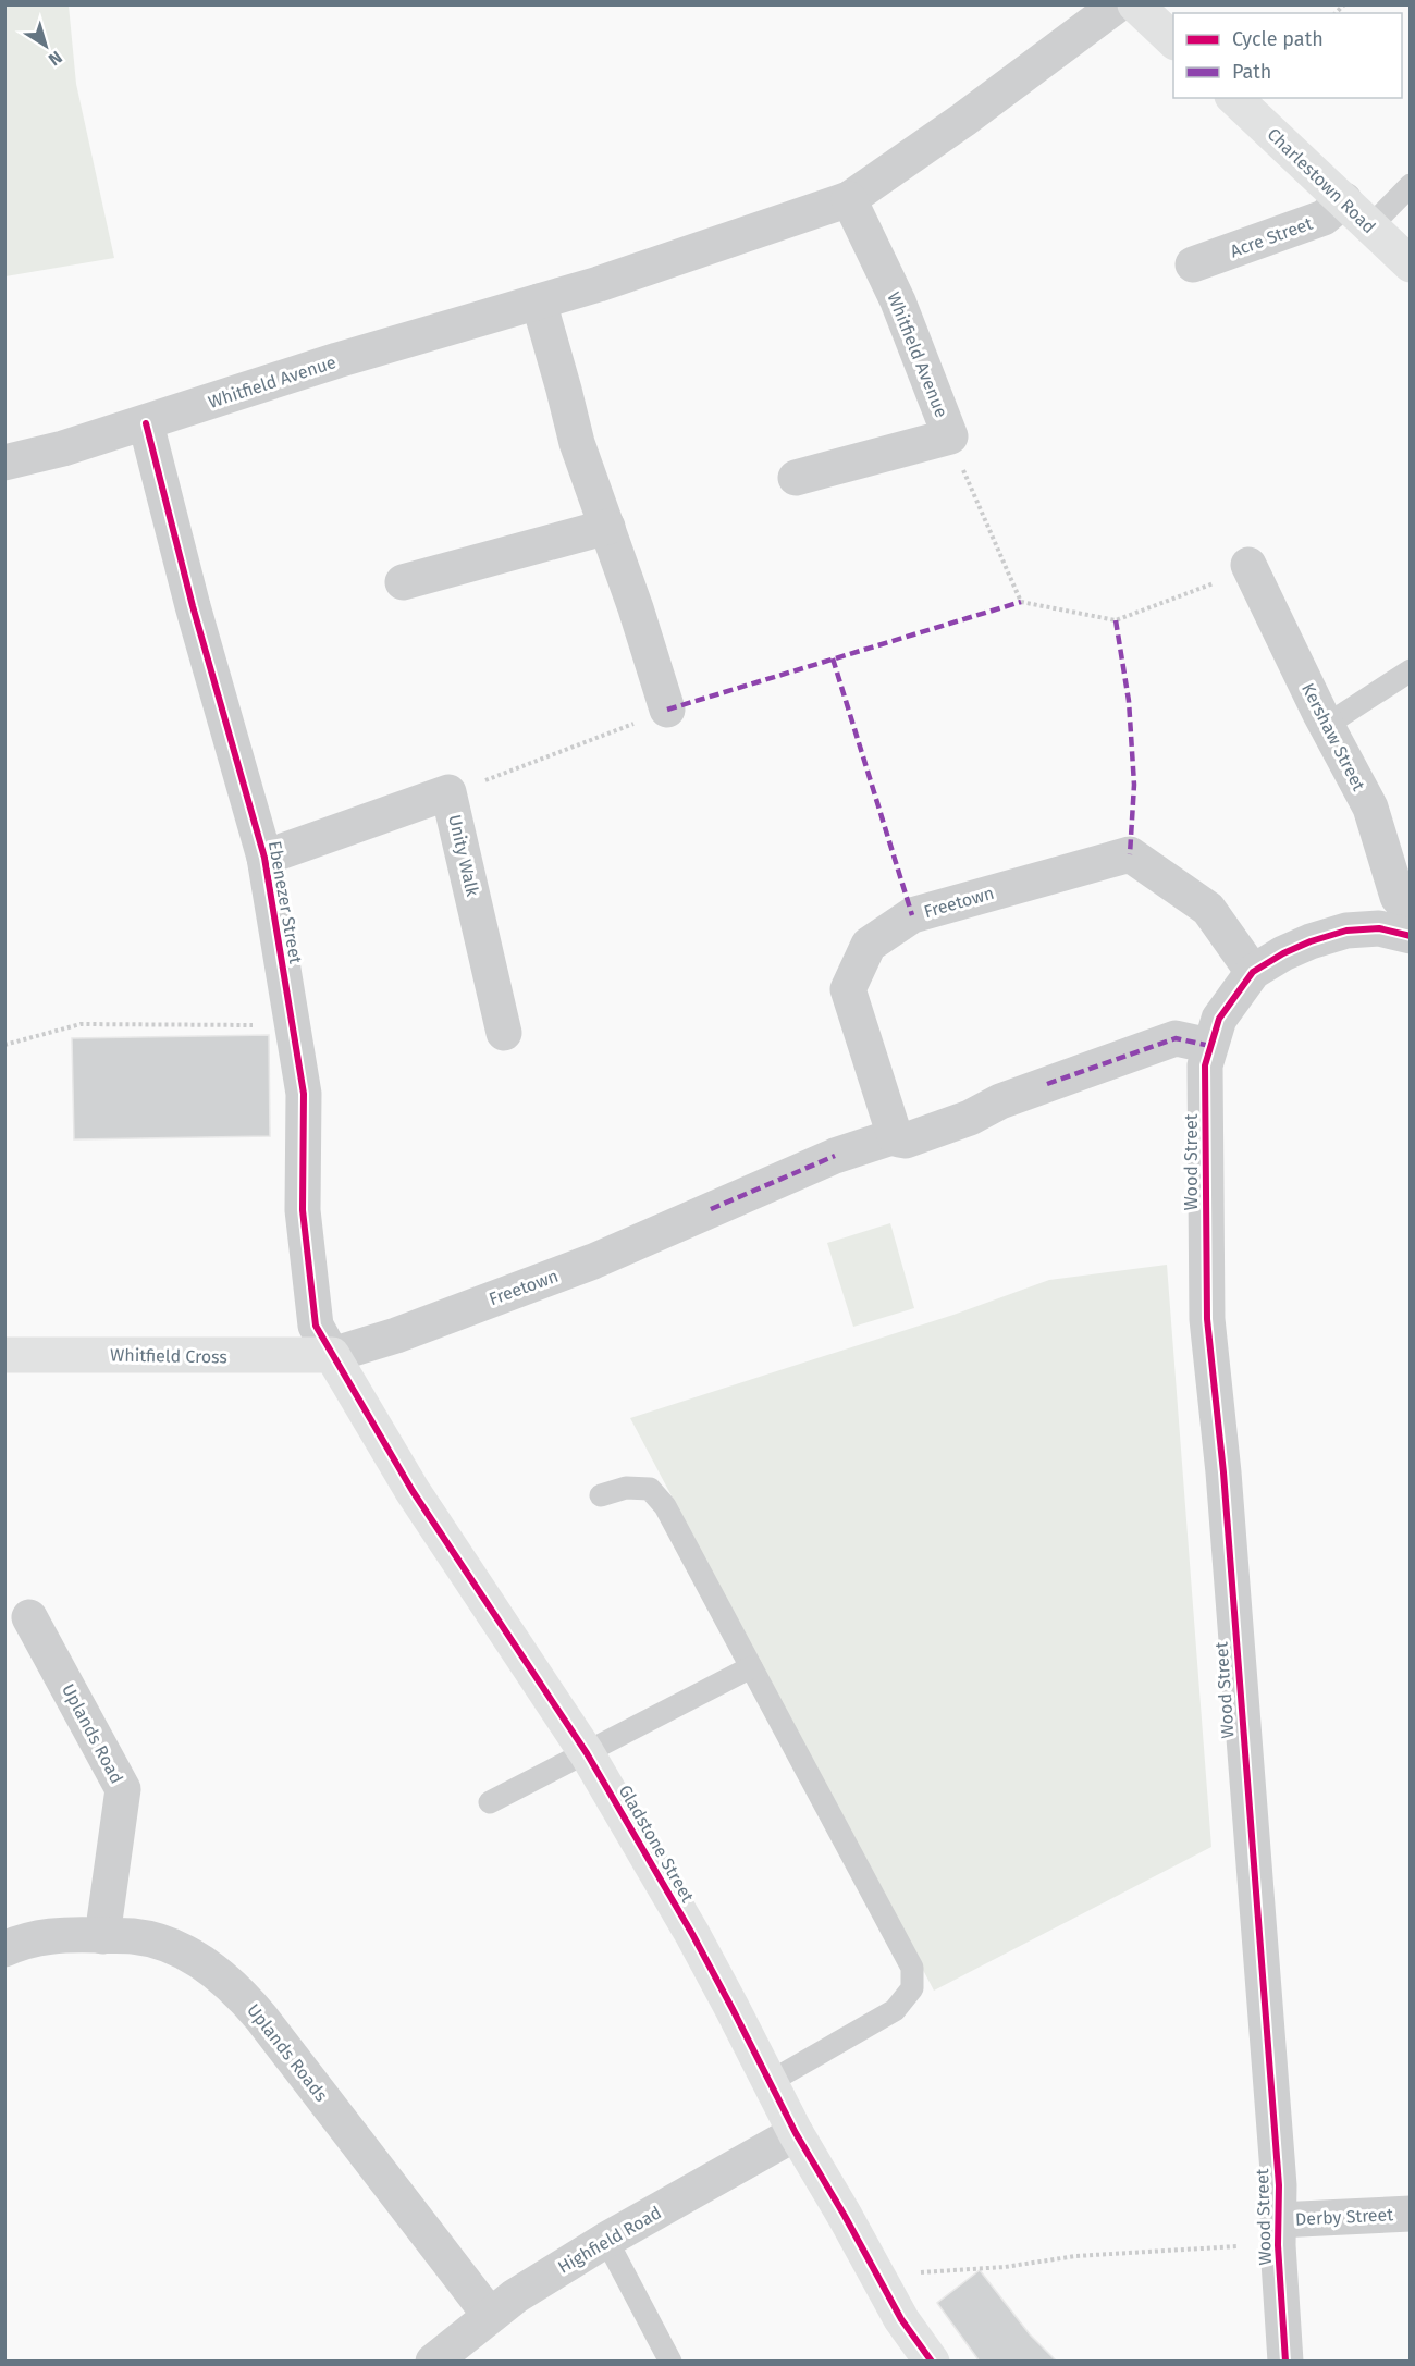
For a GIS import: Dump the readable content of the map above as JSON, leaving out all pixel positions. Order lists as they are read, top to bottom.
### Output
{
  "streets": {
    "street": [
      "Charlestown Road",
      "Acre Street",
      "Whitfield Avenue",
      "Kershaw Street",
      "Unity Walk",
      "Ebenezer Street",
      "Freetown",
      "Wood Street",
      "Whitfield Cross",
      "Uplands Road",
      "Gladstone Street",
      "Uplands Roads",
      "Derby Street",
      "Highfield Road"
    ]
  },
  "crossings": [
    ["Charlestown Road", "Acre Street"],
    ["Whitfield Avenue", "Ebenezer Street"],
    ["Unity Walk", "Ebenezer Street"],
    ["Ebenezer Street", "Freetown"],
    ["Ebenezer Street", "Whitfield Cross"],
    ["Ebenezer Street", "Gladstone Street"],
    ["Freetown", "Whitfield Cross"],
    ["Freetown", "Gladstone Street"],
    ["Wood Street", "Derby Street"],
    ["Whitfield Cross", "Gladstone Street"],
    ["Uplands Road", "Uplands Roads"],
    ["Gladstone Street", "Highfield Road"],
    ["Uplands Roads", "Highfield Road"]
  ],
  "legend": ["Cycle path", "Path"],
  "north": "bottom right"
}
